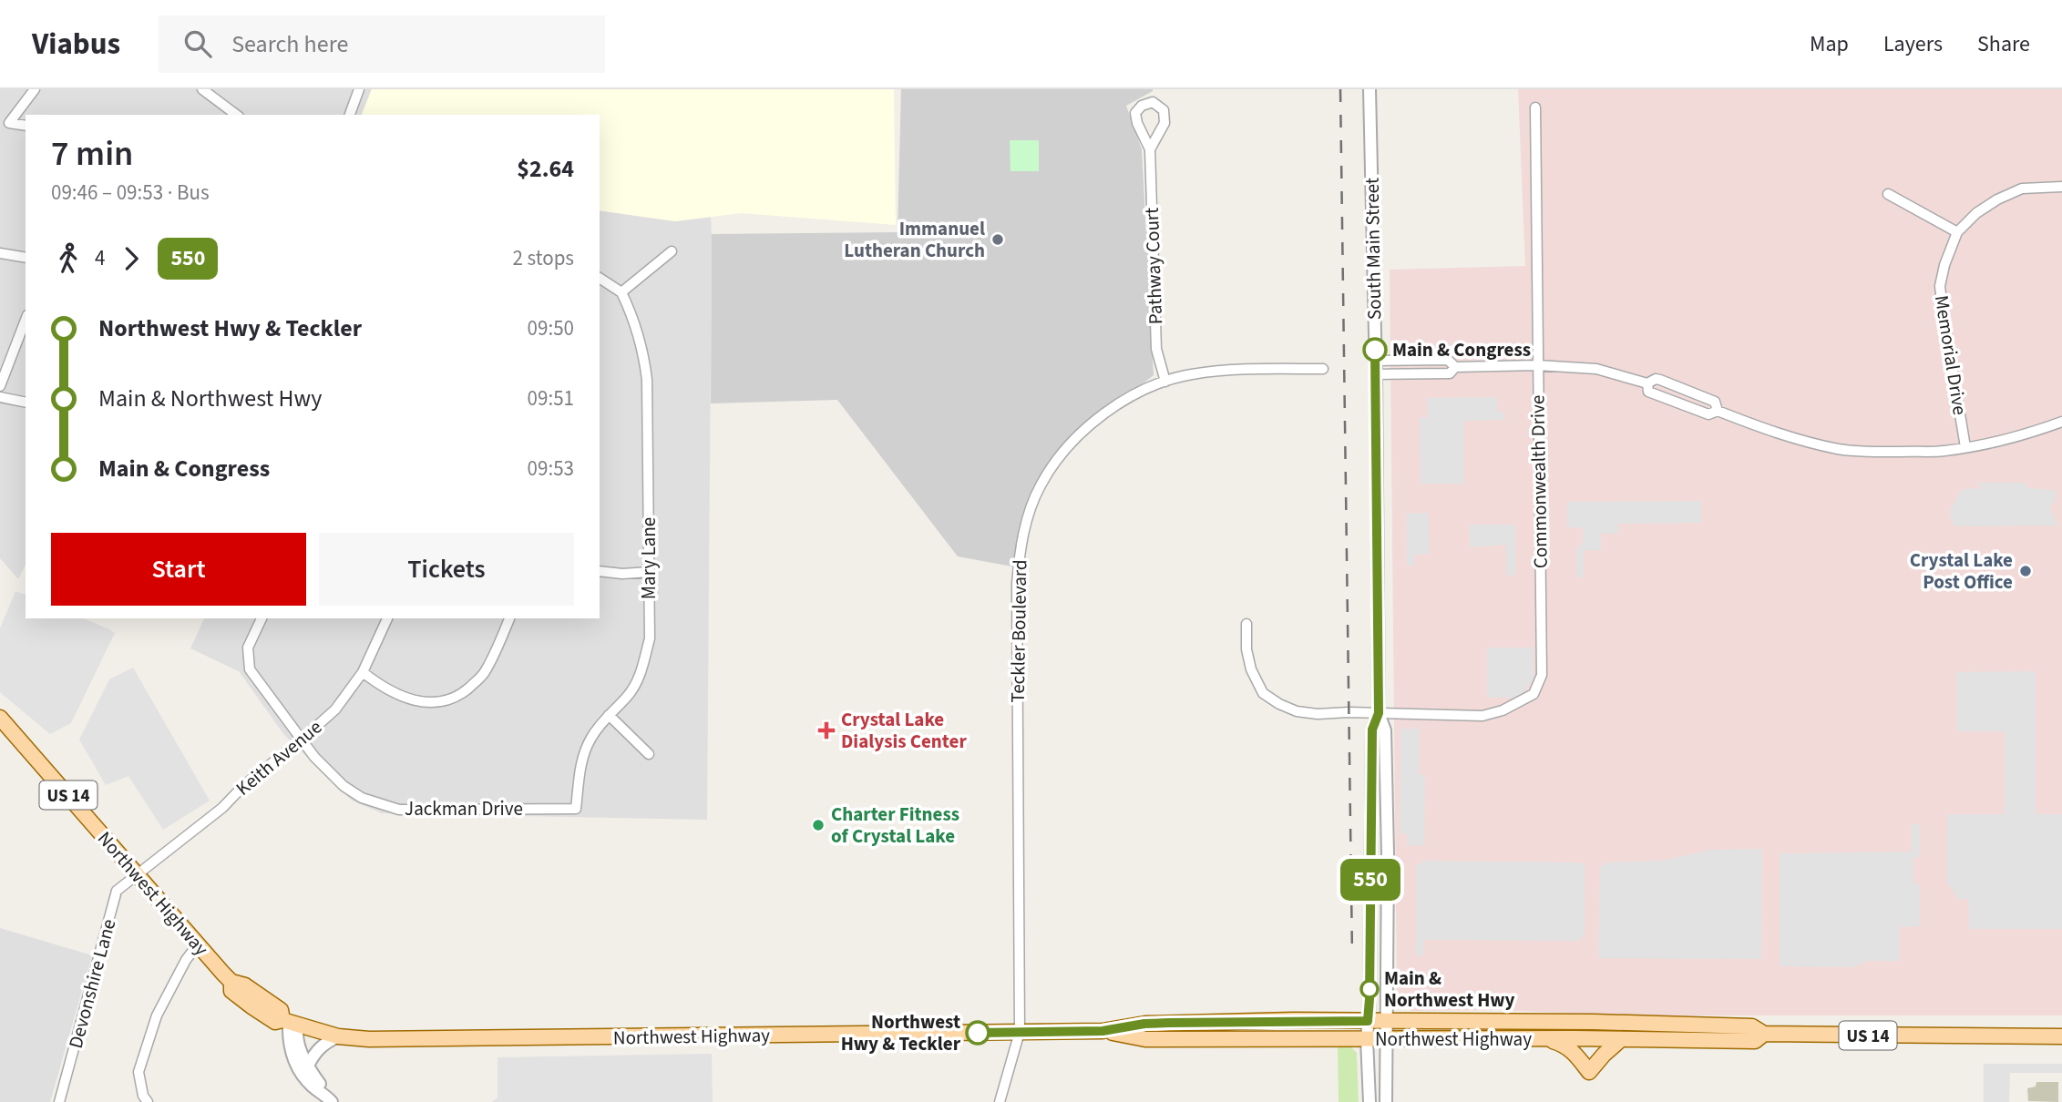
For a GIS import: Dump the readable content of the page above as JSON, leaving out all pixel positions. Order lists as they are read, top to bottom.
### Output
{
  "streets": {
    "main road": ["US 14", "Northwest Highway"],
    "street": [
      "South Main Street",
      "Pathway Court",
      "Memorial Drive",
      "Commonwealth Drive",
      "Mary Lane",
      "Teckler Boulevard",
      "Keith Avenue",
      "Jackman Drive",
      "Devonshire Lane"
    ]
  },
  "crossings": [
    ["South Main Street", "Commonwealth Drive"],
    ["South Main Street", "Northwest Highway"],
    ["Pathway Court", "Teckler Boulevard"],
    ["Mary Lane", "Jackman Drive"],
    ["Teckler Boulevard", "Northwest Highway"],
    ["Keith Avenue", "Jackman Drive"],
    ["Keith Avenue", "Northwest Highway"],
    ["Keith Avenue", "Devonshire Lane"],
    ["Northwest Highway", "Devonshire Lane"]
  ],
  "places": {
    "other": [
      "Immanuel Lutheran Church",
      "Main & Congress",
      "Crystal Lake Post Office",
      "Charter Fitness of Crystal Lake",
      "Main & Northwest Hwy",
      "Northwest Hwy & Teckler"
    ],
    "health": ["Crystal Lake Dialysis Center"]
  },
  "lines": ["bus line 550"],
  "page": {
    "header": "Viabus",
    "search": "Search here",
    "nav": ["Map", "Layers", "Share"],
    "on_map": "550",
    "heading": ["7 min", "09:46 – 09:53 · Bus", "$2.64"],
    "legs": ["4", "550", "2 stops"],
    "list": [
      {
        "name": "Northwest Hwy & Teckler",
        "value": "09:50"
      },
      {
        "name": "Main & Northwest Hwy",
        "value": "09:51"
      },
      {
        "name": "Main & Congress",
        "value": "09:53"
      }
    ],
    "buttons": ["Start", "Tickets"]
  }
}
